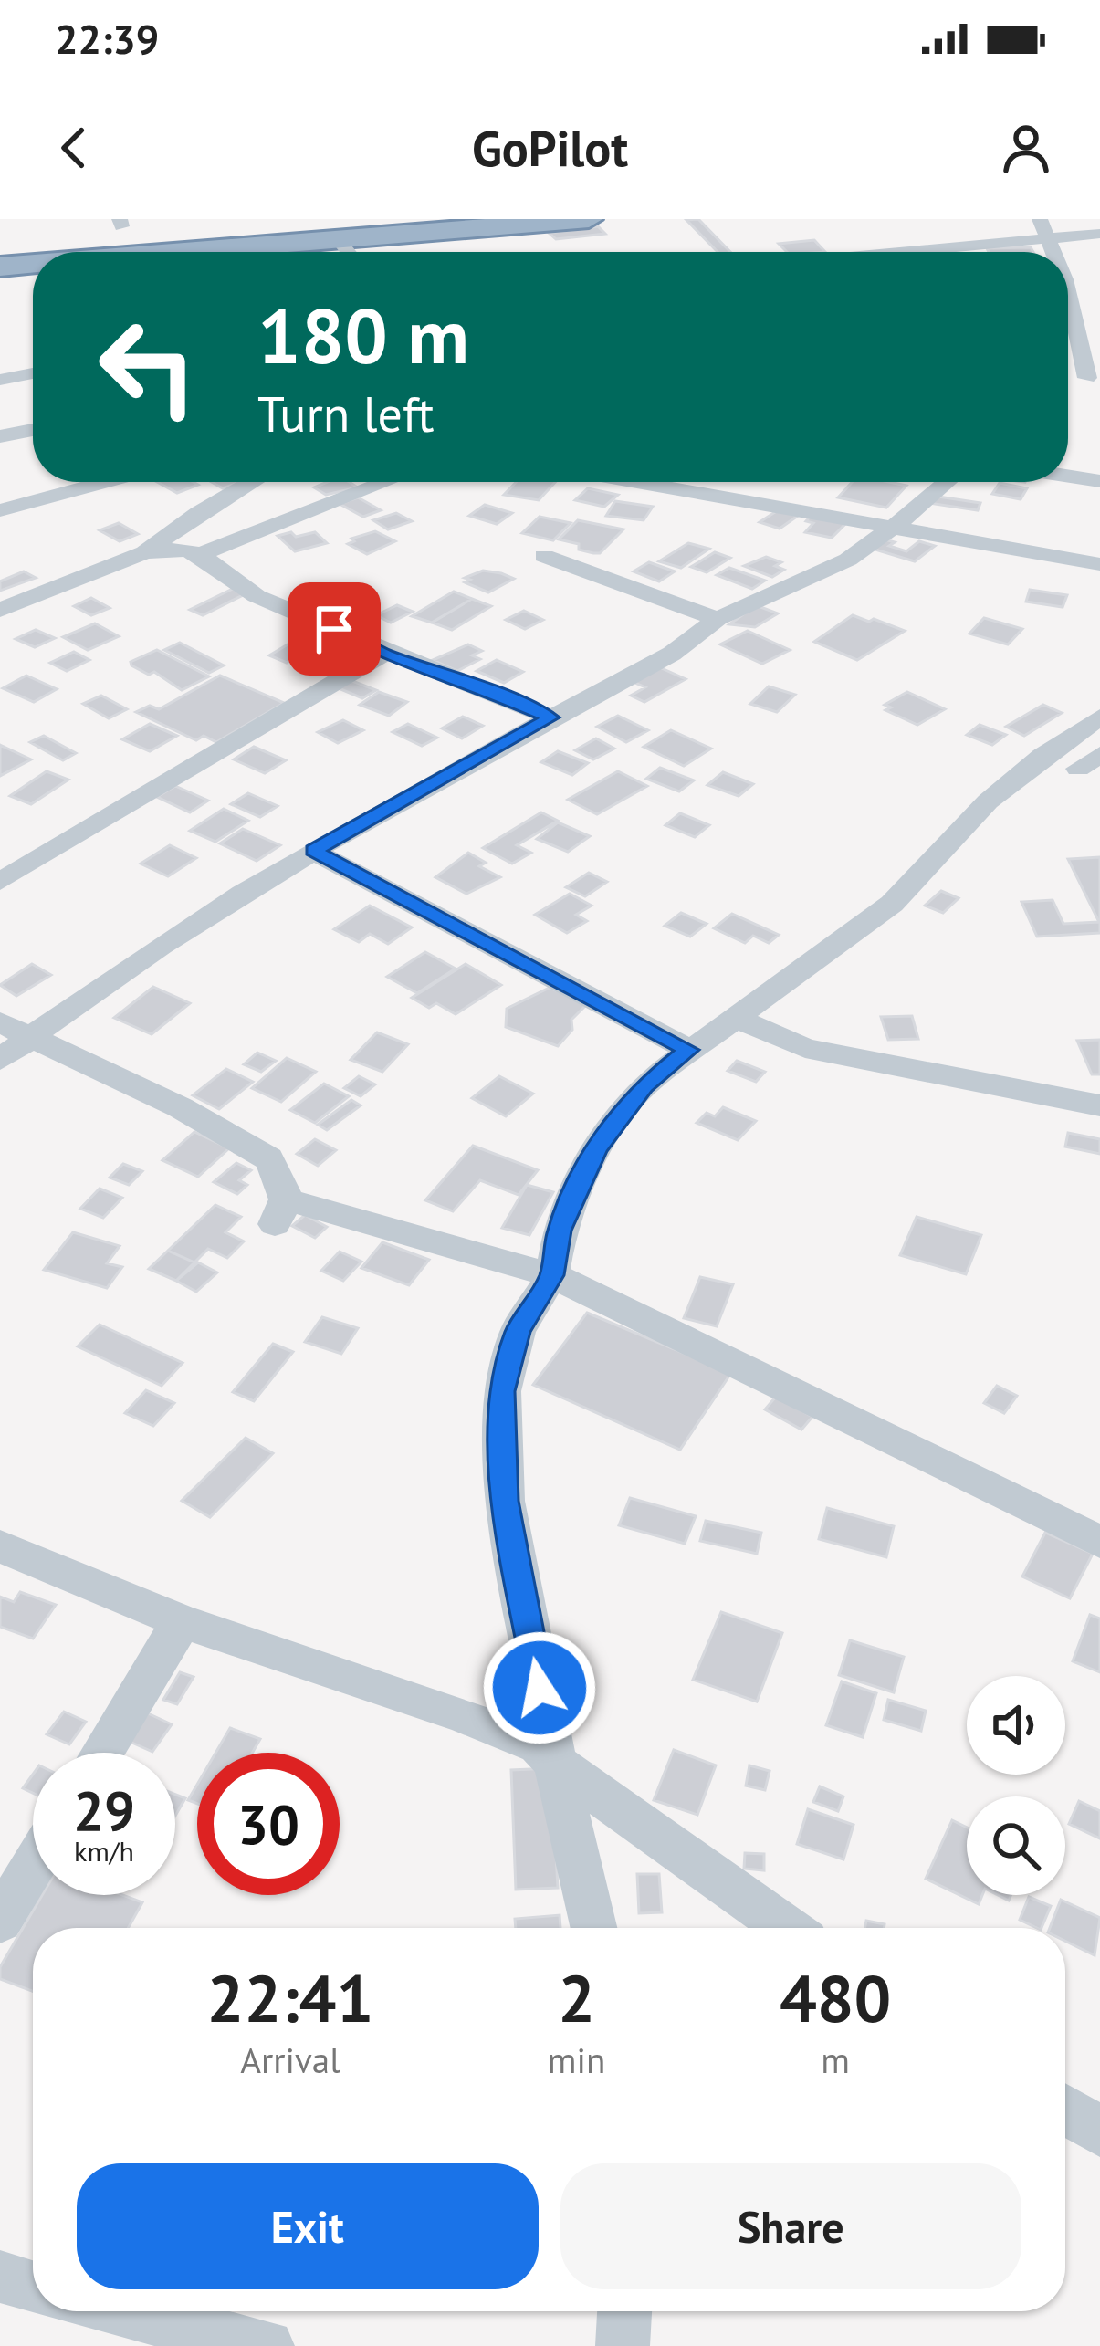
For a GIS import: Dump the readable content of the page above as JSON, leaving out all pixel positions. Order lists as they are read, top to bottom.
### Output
{
  "page": {
    "status": "22:39",
    "header": "GoPilot",
    "turn": ["180 m", "Turn left"],
    "speed": "29 km/h",
    "limit": "30",
    "eta": [
      "22:41",
      "Arrival",
      "2",
      "min",
      "480",
      "m"
    ],
    "buttons": ["Exit", "Share"]
  }
}
